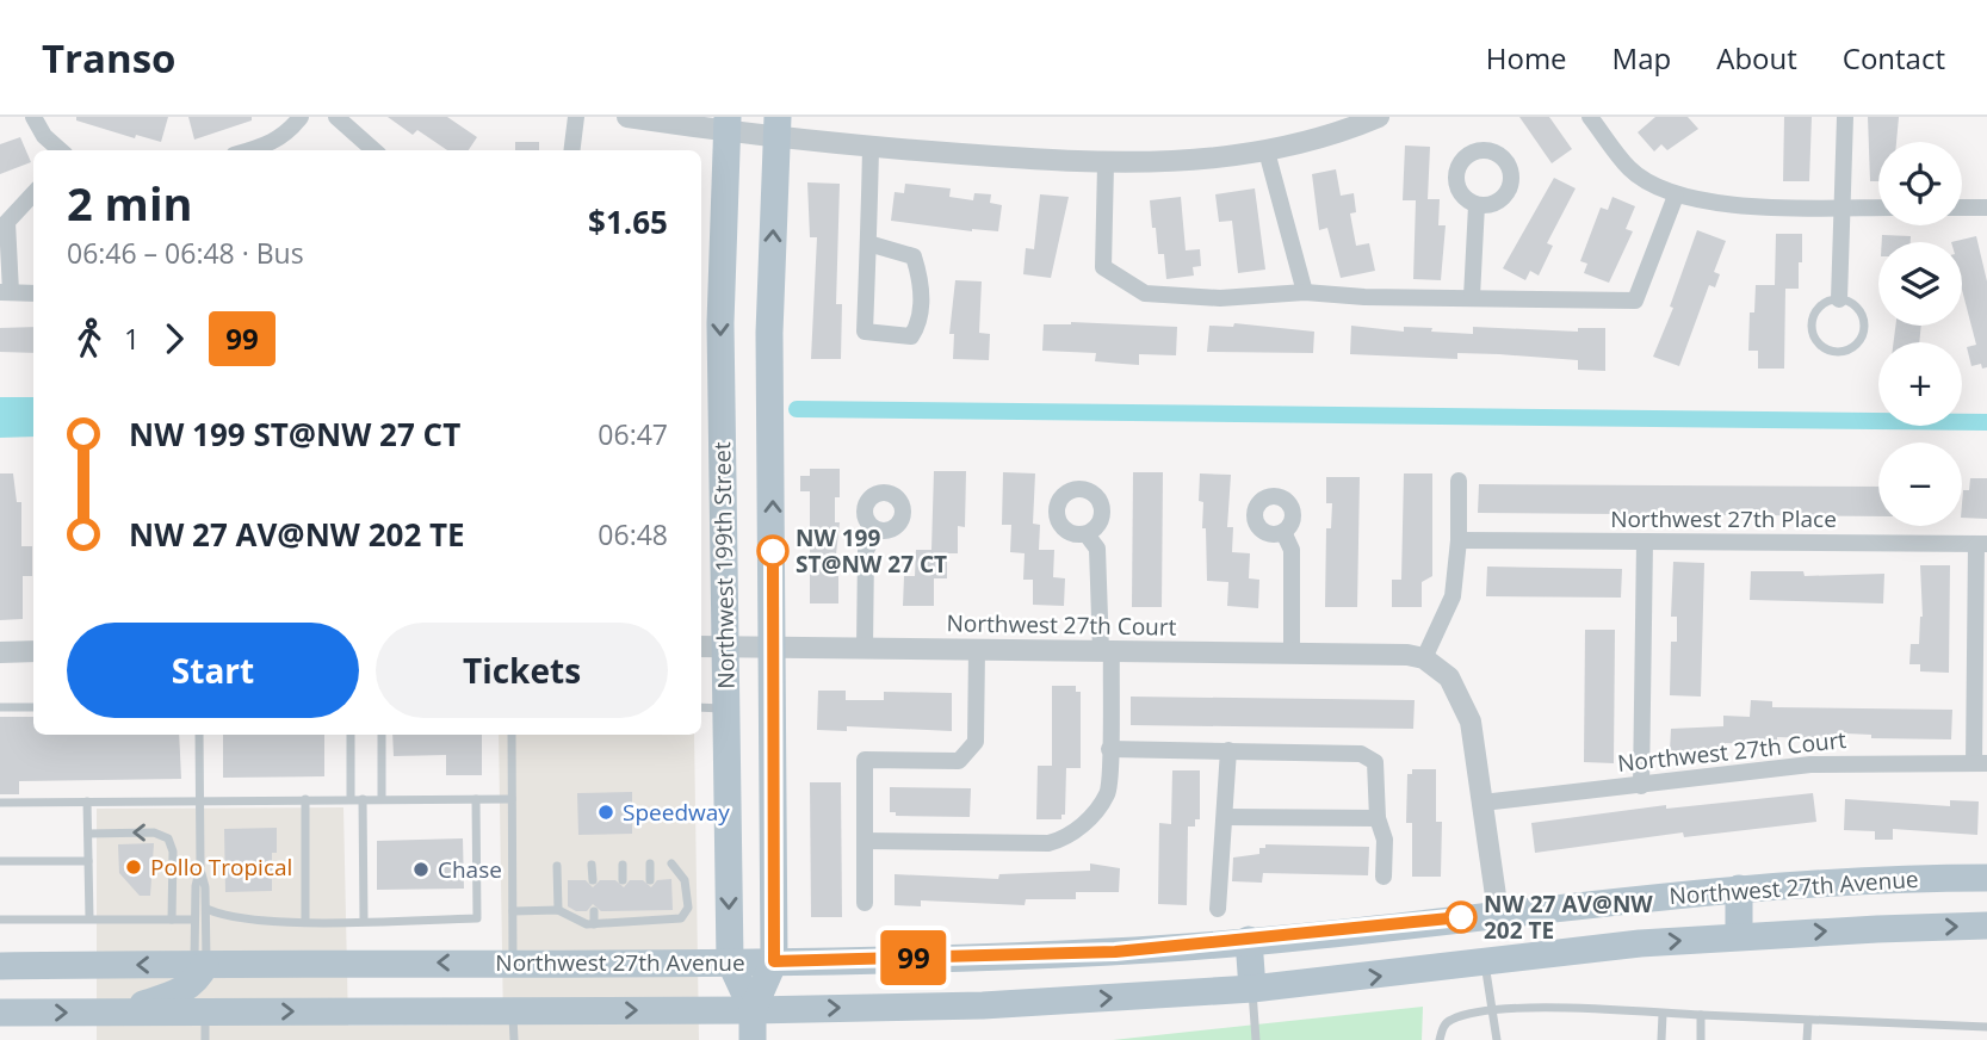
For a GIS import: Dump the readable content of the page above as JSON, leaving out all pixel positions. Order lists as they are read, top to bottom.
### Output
{
  "streets": {
    "main road": ["Northwest 199th Street", "Northwest 27th Avenue"],
    "street": ["Northwest 27th Place", "Northwest 27th Court"]
  },
  "crossings": [
    ["Northwest 199th Street", "Northwest 27th Court"],
    ["Northwest 199th Street", "Northwest 27th Avenue"]
  ],
  "places": [
    "NW 199 ST@NW 27 CT",
    "Speedway",
    "Pollo Tropical",
    "Chase",
    "NW 27 AV@NW 202 TE"
  ],
  "lines": ["bus line 99"],
  "page": {
    "header": "Transo",
    "nav": [
      "Home",
      "Map",
      "About",
      "Contact"
    ],
    "on_map": "99",
    "map_buttons": ["+", "−"],
    "heading": ["2 min", "06:46 – 06:48 · Bus", "$1.65"],
    "legs": ["1", "99"],
    "list": [
      {
        "name": "NW 199 ST@NW 27 CT",
        "value": "06:47"
      },
      {
        "name": "NW 27 AV@NW 202 TE",
        "value": "06:48"
      }
    ],
    "buttons": ["Start", "Tickets"]
  }
}
